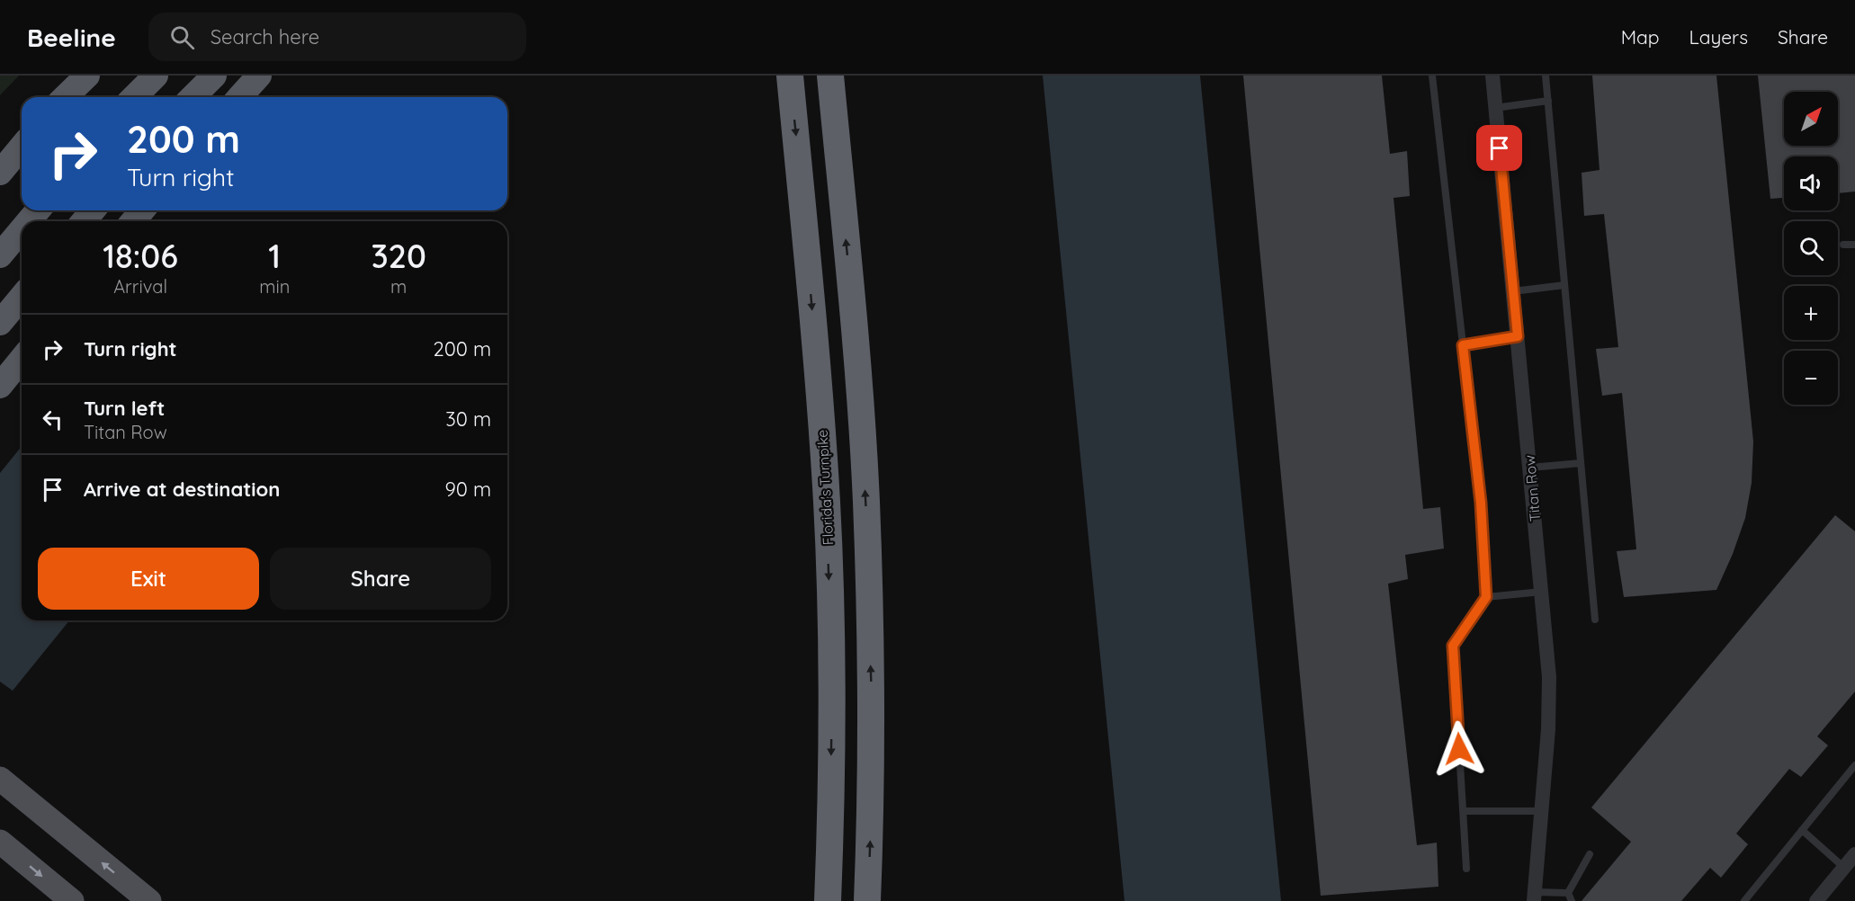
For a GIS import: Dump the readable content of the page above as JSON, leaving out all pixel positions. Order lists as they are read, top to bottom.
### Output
{
  "streets": {
    "highway": ["Florida's Turnpike"],
    "street": ["Titan Row"]
  },
  "north": "top right",
  "page": {
    "header": "Beeline",
    "search": "Search here",
    "nav": ["Map", "Layers", "Share"],
    "map_buttons": ["+", "−"],
    "turn": ["200 m", "Turn right"],
    "eta": [
      "18:06",
      "Arrival",
      "1",
      "min",
      "320",
      "m"
    ],
    "list": [
      {
        "name": "Turn right",
        "value": "200 m"
      },
      {
        "name": "Turn left",
        "note": "Titan Row",
        "value": "30 m"
      },
      {
        "name": "Arrive at destination",
        "value": "90 m"
      }
    ],
    "buttons": ["Exit", "Share"]
  }
}
